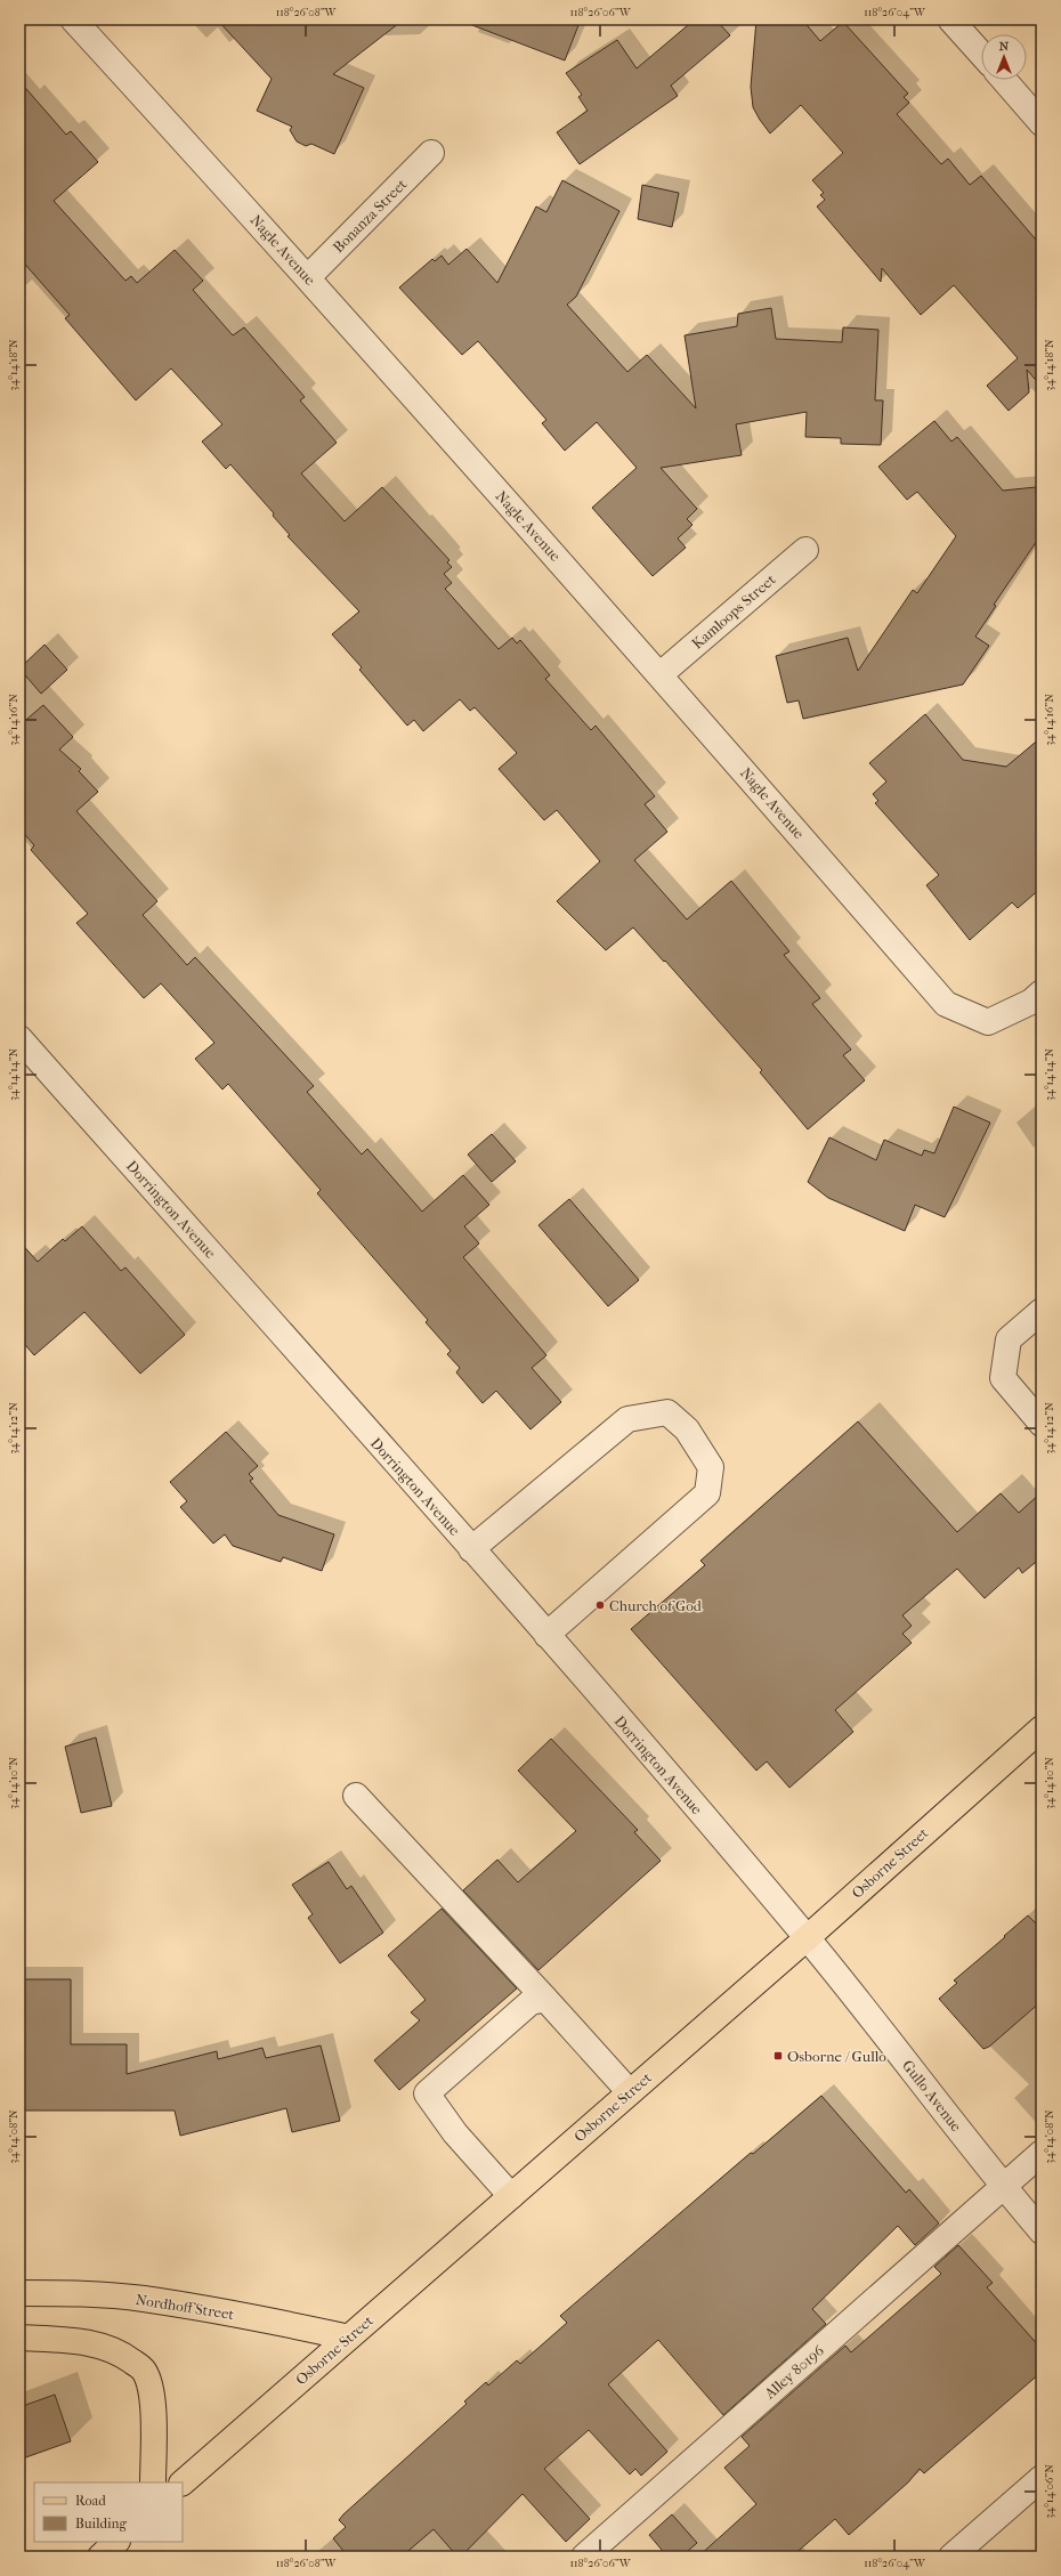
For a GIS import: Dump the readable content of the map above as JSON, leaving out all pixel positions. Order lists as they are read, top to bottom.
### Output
{
  "streets": {
    "main road": ["Osborne Street", "Nordhoff Street"],
    "street": [
      "Bonanza Street",
      "Nagle Avenue",
      "Kamloops Street",
      "Dorrington Avenue",
      "Gullo Avenue",
      "Alley 80196"
    ]
  },
  "crossings": [
    ["Bonanza Street", "Nagle Avenue"],
    ["Nagle Avenue", "Kamloops Street"],
    ["Dorrington Avenue", "Osborne Street"],
    ["Dorrington Avenue", "Gullo Avenue"],
    ["Osborne Street", "Gullo Avenue"],
    ["Osborne Street", "Nordhoff Street"],
    ["Gullo Avenue", "Alley 80196"]
  ],
  "places": {
    "other": ["Church of God"],
    "transit": ["Osborne / Gullo"]
  },
  "legend": ["Road", "Building"],
  "north": "top",
  "coordinates": [
    "118°26'08\"W",
    "118°26'06\"W",
    "118°26'04\"W",
    "34°14'18\"N",
    "34°14'16\"N",
    "34°14'14\"N",
    "34°14'12\"N",
    "34°14'10\"N",
    "34°14'08\"N",
    "34°14'06\"N"
  ]
}
